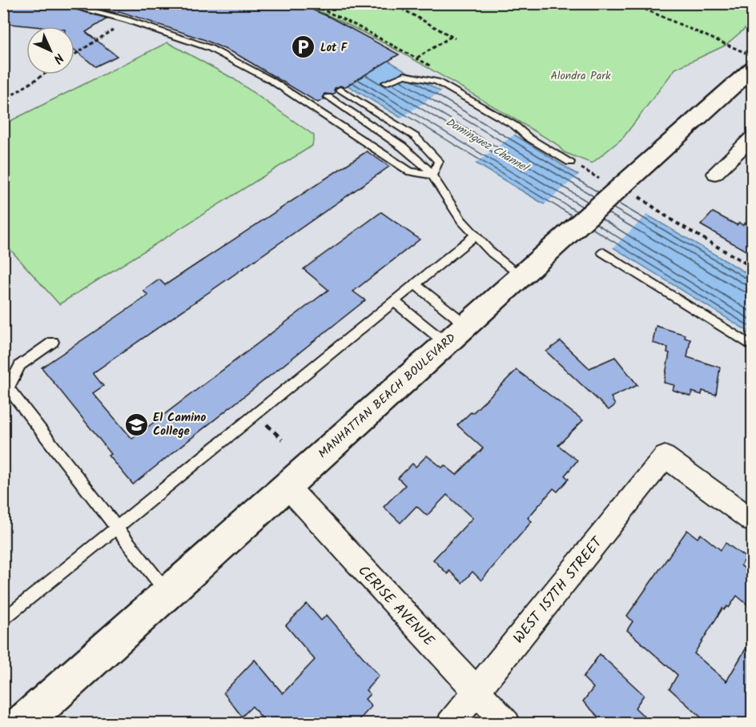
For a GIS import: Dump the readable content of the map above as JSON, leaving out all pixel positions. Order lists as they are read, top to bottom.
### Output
{
  "streets": {
    "main road": ["MANHATTAN BEACH BOULEVARD"],
    "street": ["WEST 157TH STREET", "CERISE AVENUE"]
  },
  "crossings": [
    ["MANHATTAN BEACH BOULEVARD", "CERISE AVENUE"],
    ["WEST 157TH STREET", "CERISE AVENUE"]
  ],
  "water": ["Dominguez Channel"],
  "parks": ["Alondra Park"],
  "places": {
    "parking": ["Lot F"],
    "school or university": ["El Camino College"]
  },
  "north": "bottom right"
}
